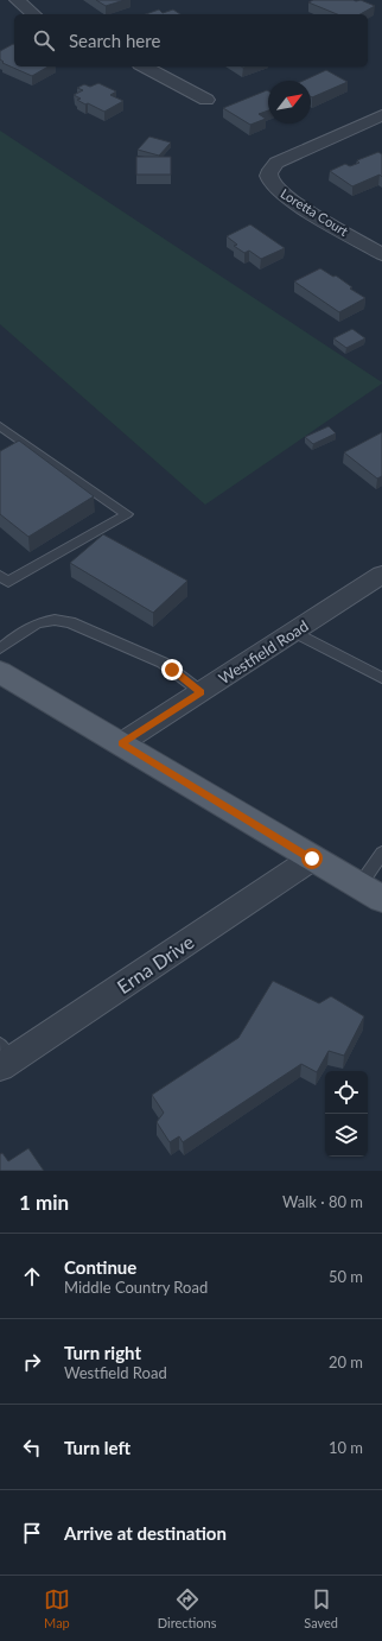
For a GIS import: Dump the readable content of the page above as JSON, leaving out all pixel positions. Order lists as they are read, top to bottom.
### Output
{
  "streets": {
    "street": ["Loretta Court", "Westfield Road", "Erna Drive"]
  },
  "north": "top right",
  "page": {
    "search": "Search here",
    "heading": ["1 min", "Walk · 80 m"],
    "list": [
      ["Continue", "Middle Country Road", "50 m"],
      ["Turn right", "Westfield Road", "20 m"],
      ["Turn left", "10 m"],
      "Arrive at destination"
    ],
    "nav": ["Map", "Directions", "Saved"]
  }
}
